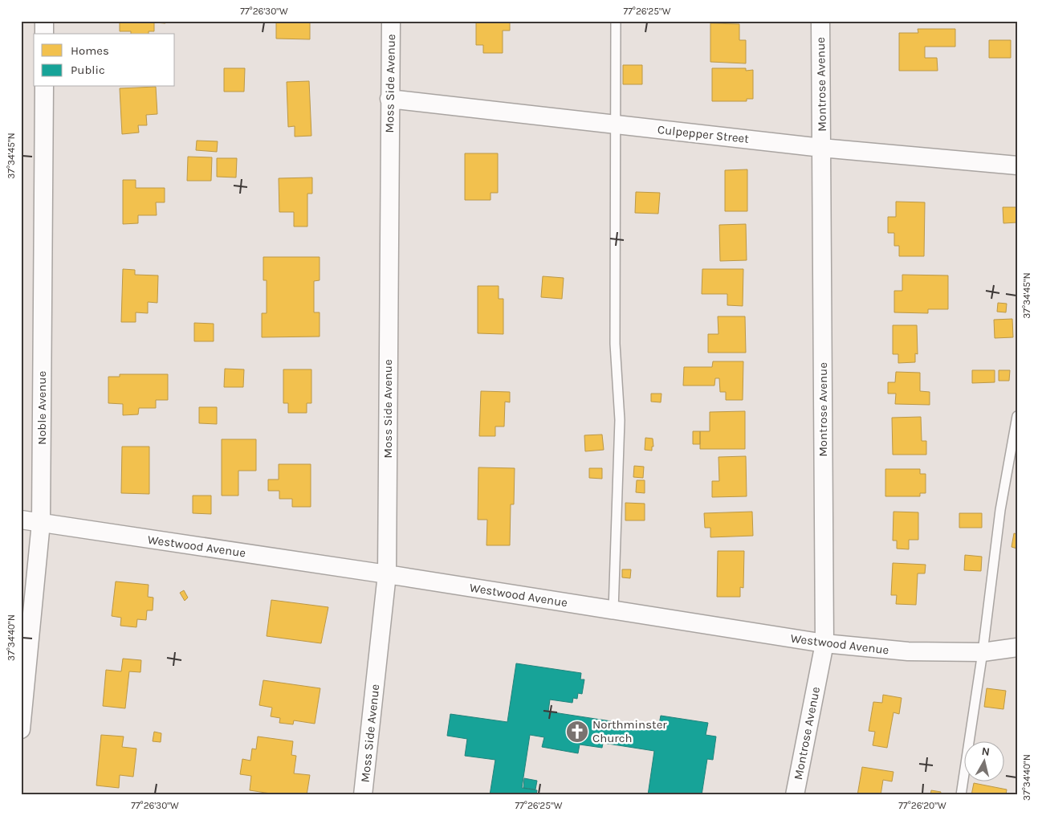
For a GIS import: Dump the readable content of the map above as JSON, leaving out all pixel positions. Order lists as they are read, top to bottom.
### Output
{
  "streets": {
    "street": [
      "Moss Side Avenue",
      "Montrose Avenue",
      "Culpepper Street",
      "Noble Avenue",
      "Westwood Avenue"
    ]
  },
  "crossings": [
    ["Moss Side Avenue", "Culpepper Street"],
    ["Moss Side Avenue", "Westwood Avenue"],
    ["Montrose Avenue", "Culpepper Street"],
    ["Montrose Avenue", "Westwood Avenue"],
    ["Noble Avenue", "Westwood Avenue"]
  ],
  "places": {
    "church": ["Northminster Church"]
  },
  "legend": ["Homes", "Public"],
  "north": "top",
  "coordinates": [
    "77°26'30\"W",
    "77°26'25\"W",
    "37°34'45\"N",
    "37°34'40\"N",
    "77°26'20\"W"
  ]
}
